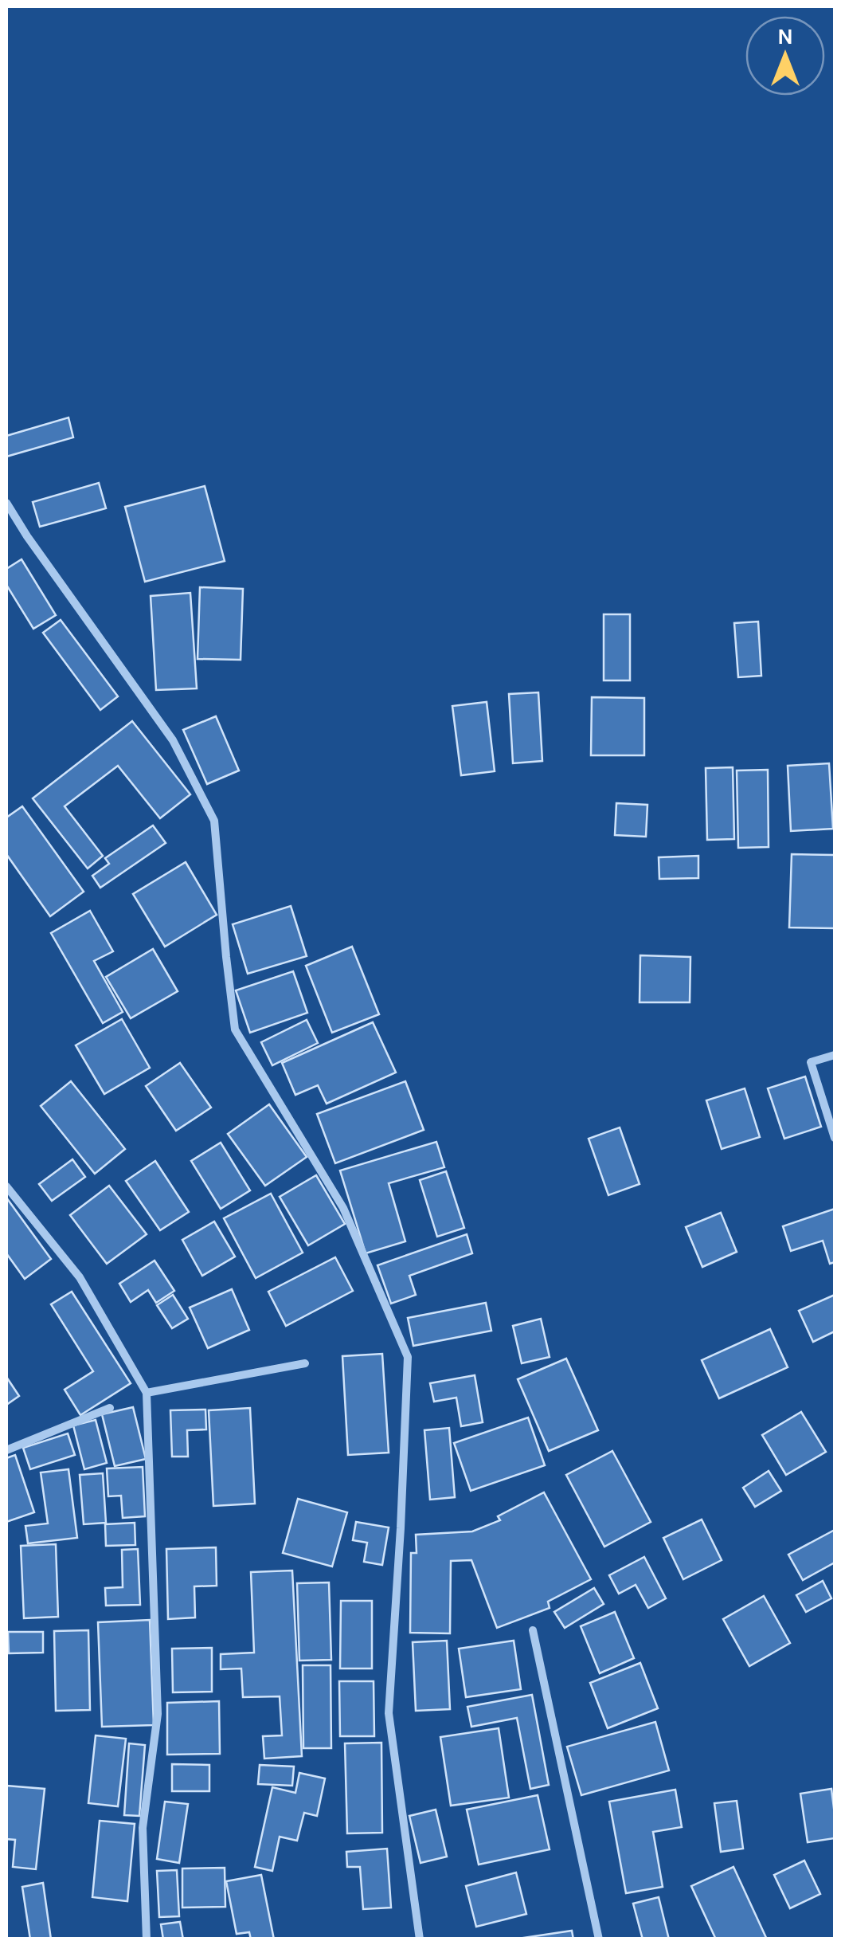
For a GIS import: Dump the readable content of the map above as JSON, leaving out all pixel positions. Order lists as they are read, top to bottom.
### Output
{
  "north": "top"
}
